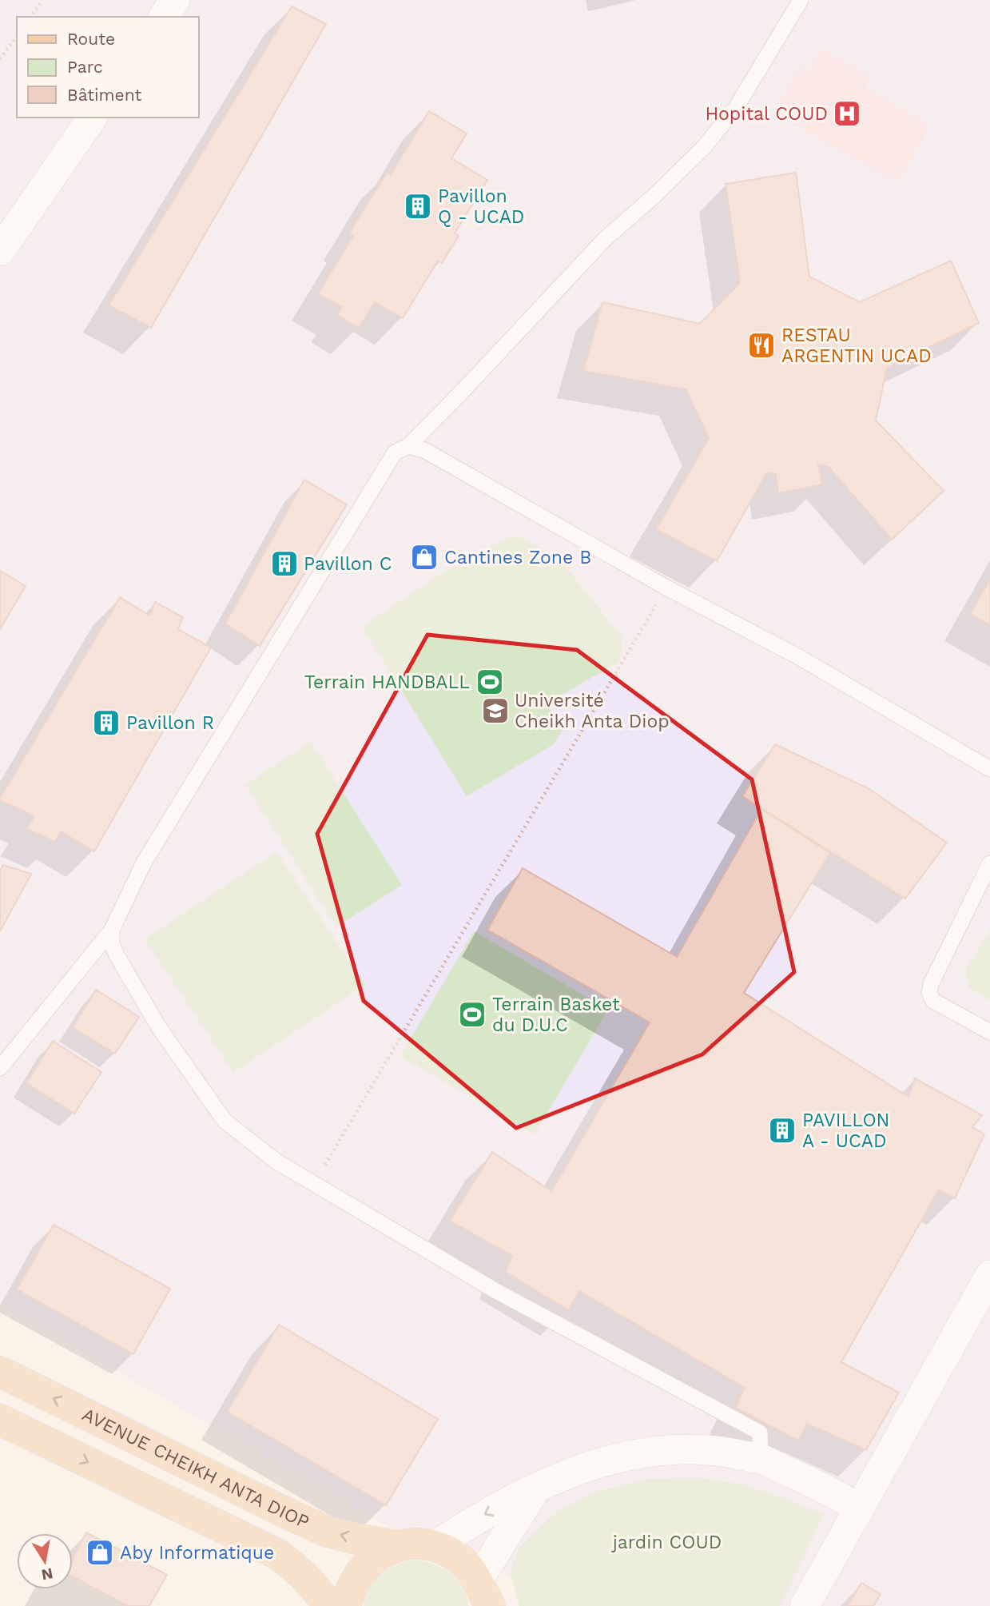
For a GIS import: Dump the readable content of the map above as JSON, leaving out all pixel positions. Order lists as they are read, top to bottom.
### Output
{
  "streets": {
    "main road": ["AVENUE CHEIKH ANTA DIOP"]
  },
  "parks": ["jardin COUD"],
  "places": {
    "hospital": ["Hopital COUD"],
    "building": [
      "Pavillon Q - UCAD",
      "Pavillon C",
      "Pavillon R",
      "PAVILLON A - UCAD"
    ],
    "restaurant": ["RESTAU ARGENTIN UCAD"],
    "shop": ["Cantines Zone B", "Aby Informatique"],
    "sports": ["Terrain HANDBALL", "Terrain Basket du D.U.C"],
    "school or university": ["Université Cheikh Anta Diop"]
  },
  "legend": ["Route", "Parc", "Bâtiment"],
  "north": "bottom"
}
